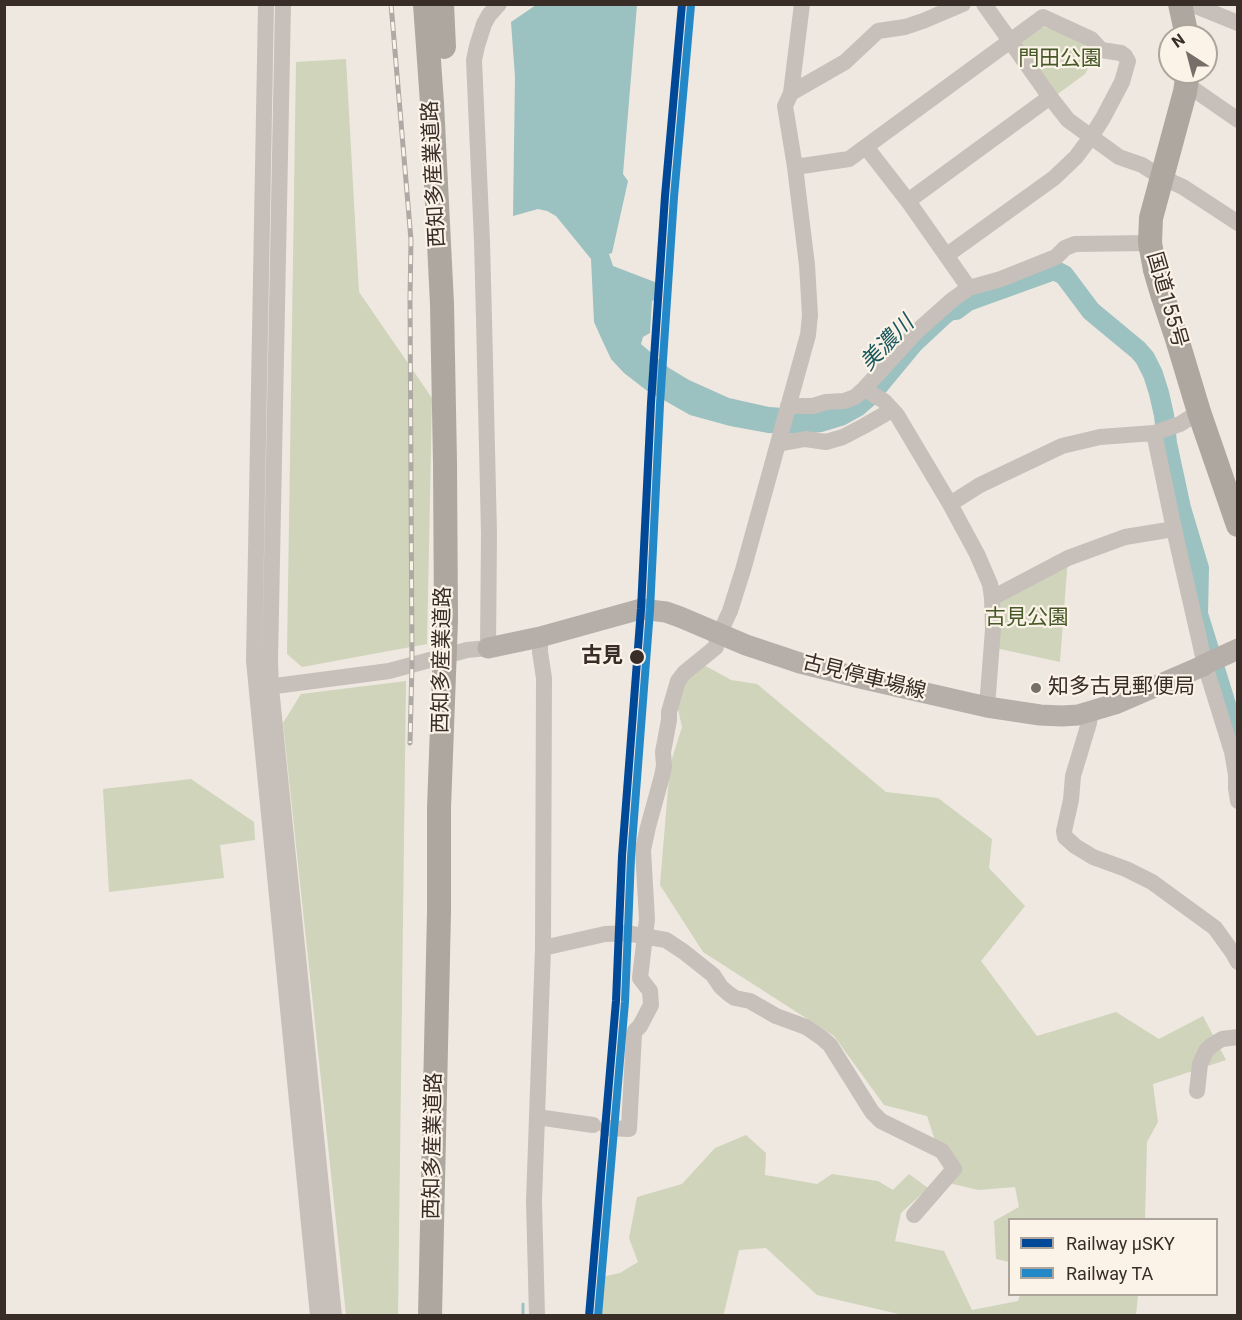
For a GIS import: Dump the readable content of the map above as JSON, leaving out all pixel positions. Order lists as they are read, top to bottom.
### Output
{
  "streets": {
    "highway": ["西知多産業道路", "国道155号"],
    "main road": ["古見停車場線"]
  },
  "water": ["美濃川"],
  "parks": ["門田公園", "古見公園"],
  "places": ["古見", "知多古見郵便局"],
  "lines": ["rail line μSKY", "rail line TA"],
  "legend": ["Railway μSKY", "Railway TA"],
  "north": "top left"
}
